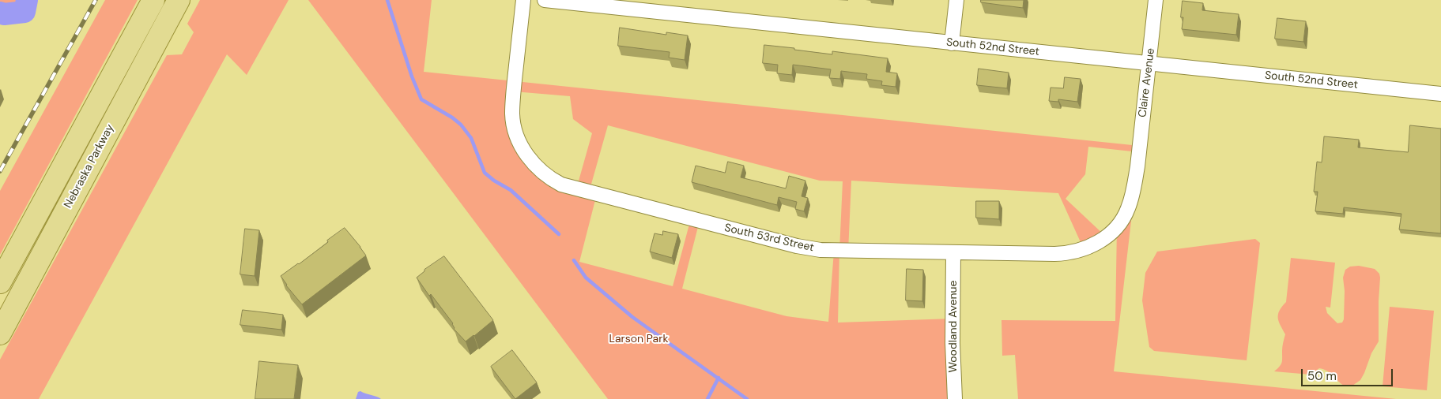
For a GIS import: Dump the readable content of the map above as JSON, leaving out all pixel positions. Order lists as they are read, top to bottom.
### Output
{
  "streets": {
    "main road": ["Nebraska Parkway"],
    "street": [
      "South 52nd Street",
      "Claire Avenue",
      "South 53rd Street",
      "Woodland Avenue"
    ]
  },
  "crossings": [
    ["South 52nd Street", "Claire Avenue"],
    ["Claire Avenue", "South 53rd Street"],
    ["South 53rd Street", "Woodland Avenue"]
  ],
  "parks": ["Larson Park"],
  "scale_bar": "50 m"
}
